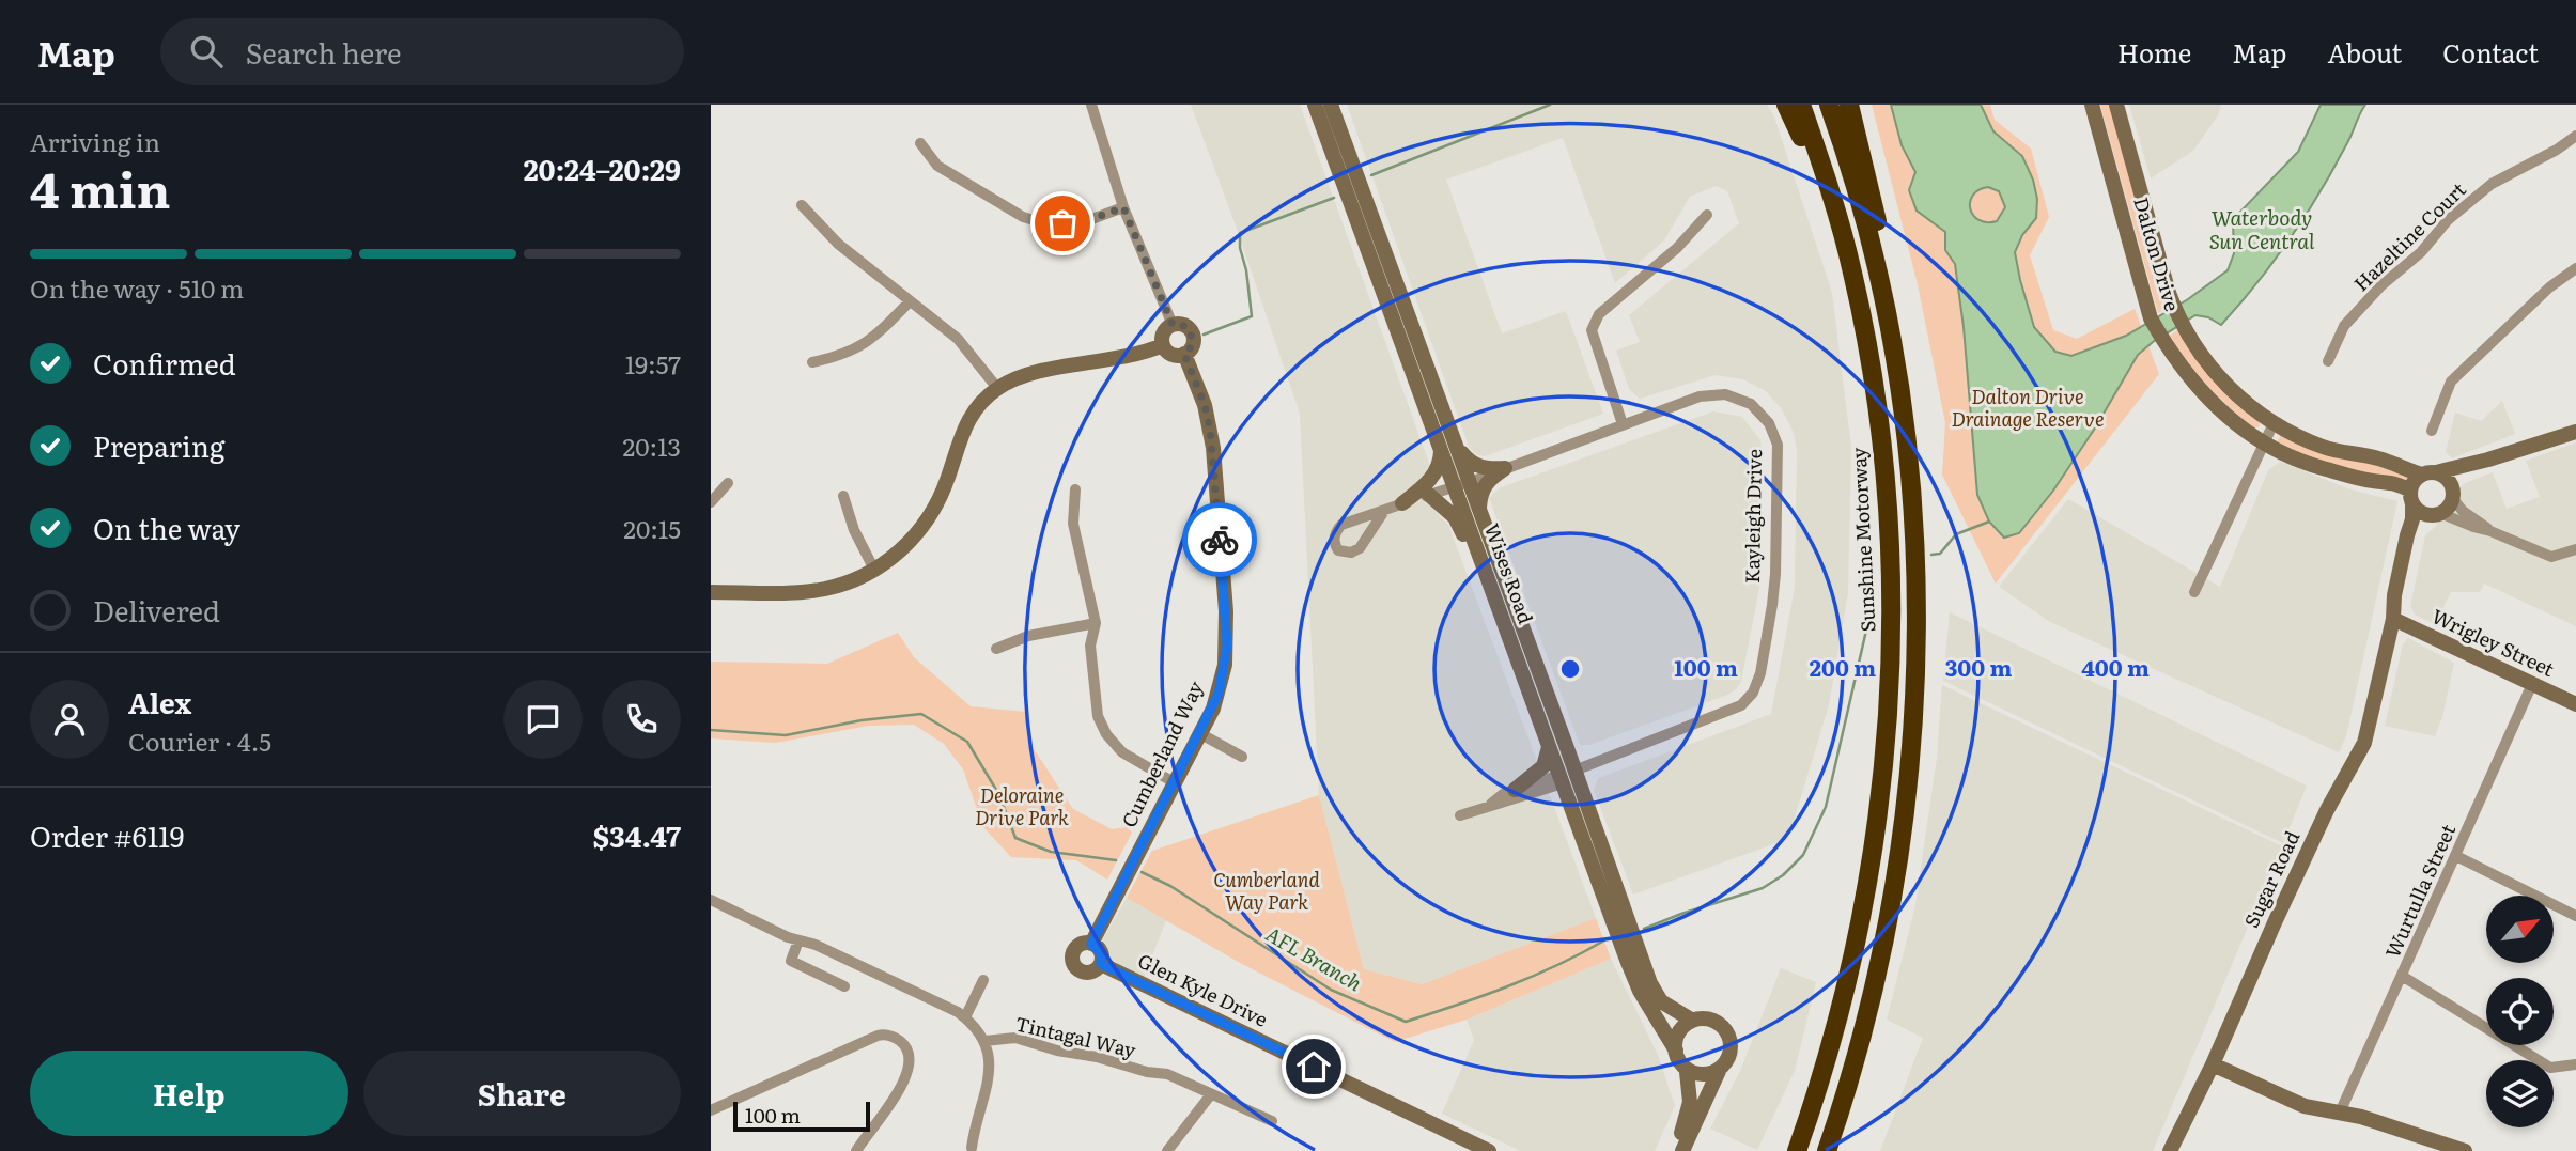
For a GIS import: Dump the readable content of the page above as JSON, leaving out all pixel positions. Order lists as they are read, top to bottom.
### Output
{
  "streets": {
    "highway": ["Sunshine Motorway"],
    "main road": [
      "Dalton Drive",
      "Wises Road",
      "Wrigley Street",
      "Cumberland Way",
      "Sugar Road",
      "Glen Kyle Drive"
    ],
    "street": [
      "Hazeltine Court",
      "Kayleigh Drive",
      "Wurtulla Street",
      "Tintagal Way"
    ]
  },
  "crossings": [
    ["Kayleigh Drive", "Wises Road"],
    ["Wrigley Street", "Sugar Road"],
    ["Wrigley Street", "Wurtulla Street"],
    ["Cumberland Way", "Glen Kyle Drive"]
  ],
  "water": ["Waterbody Sun Central", "AFL Branch"],
  "parks": ["Dalton Drive Drainage Reserve", "Deloraine Drive Park", "Cumberland Way Park"],
  "scale_bar": "100 m",
  "north": "top right",
  "page": {
    "header": "Map",
    "search": "Search here",
    "nav": [
      "Home",
      "Map",
      "About",
      "Contact"
    ],
    "heading": ["4 min", "Arriving in", "20:24–20:29"],
    "panel": [
      "Alex",
      "Courier · 4.5",
      "Order #6119",
      "$34.47"
    ],
    "bar": "On the way · 510 m",
    "list": [
      ["Confirmed", "19:57"],
      ["Preparing", "20:13"],
      ["On the way", "20:15"],
      "Delivered"
    ],
    "buttons": ["Help", "Share"],
    "scale": "100 m"
  },
  "rings": [
    "100 m",
    "200 m",
    "300 m",
    "400 m"
  ]
}
